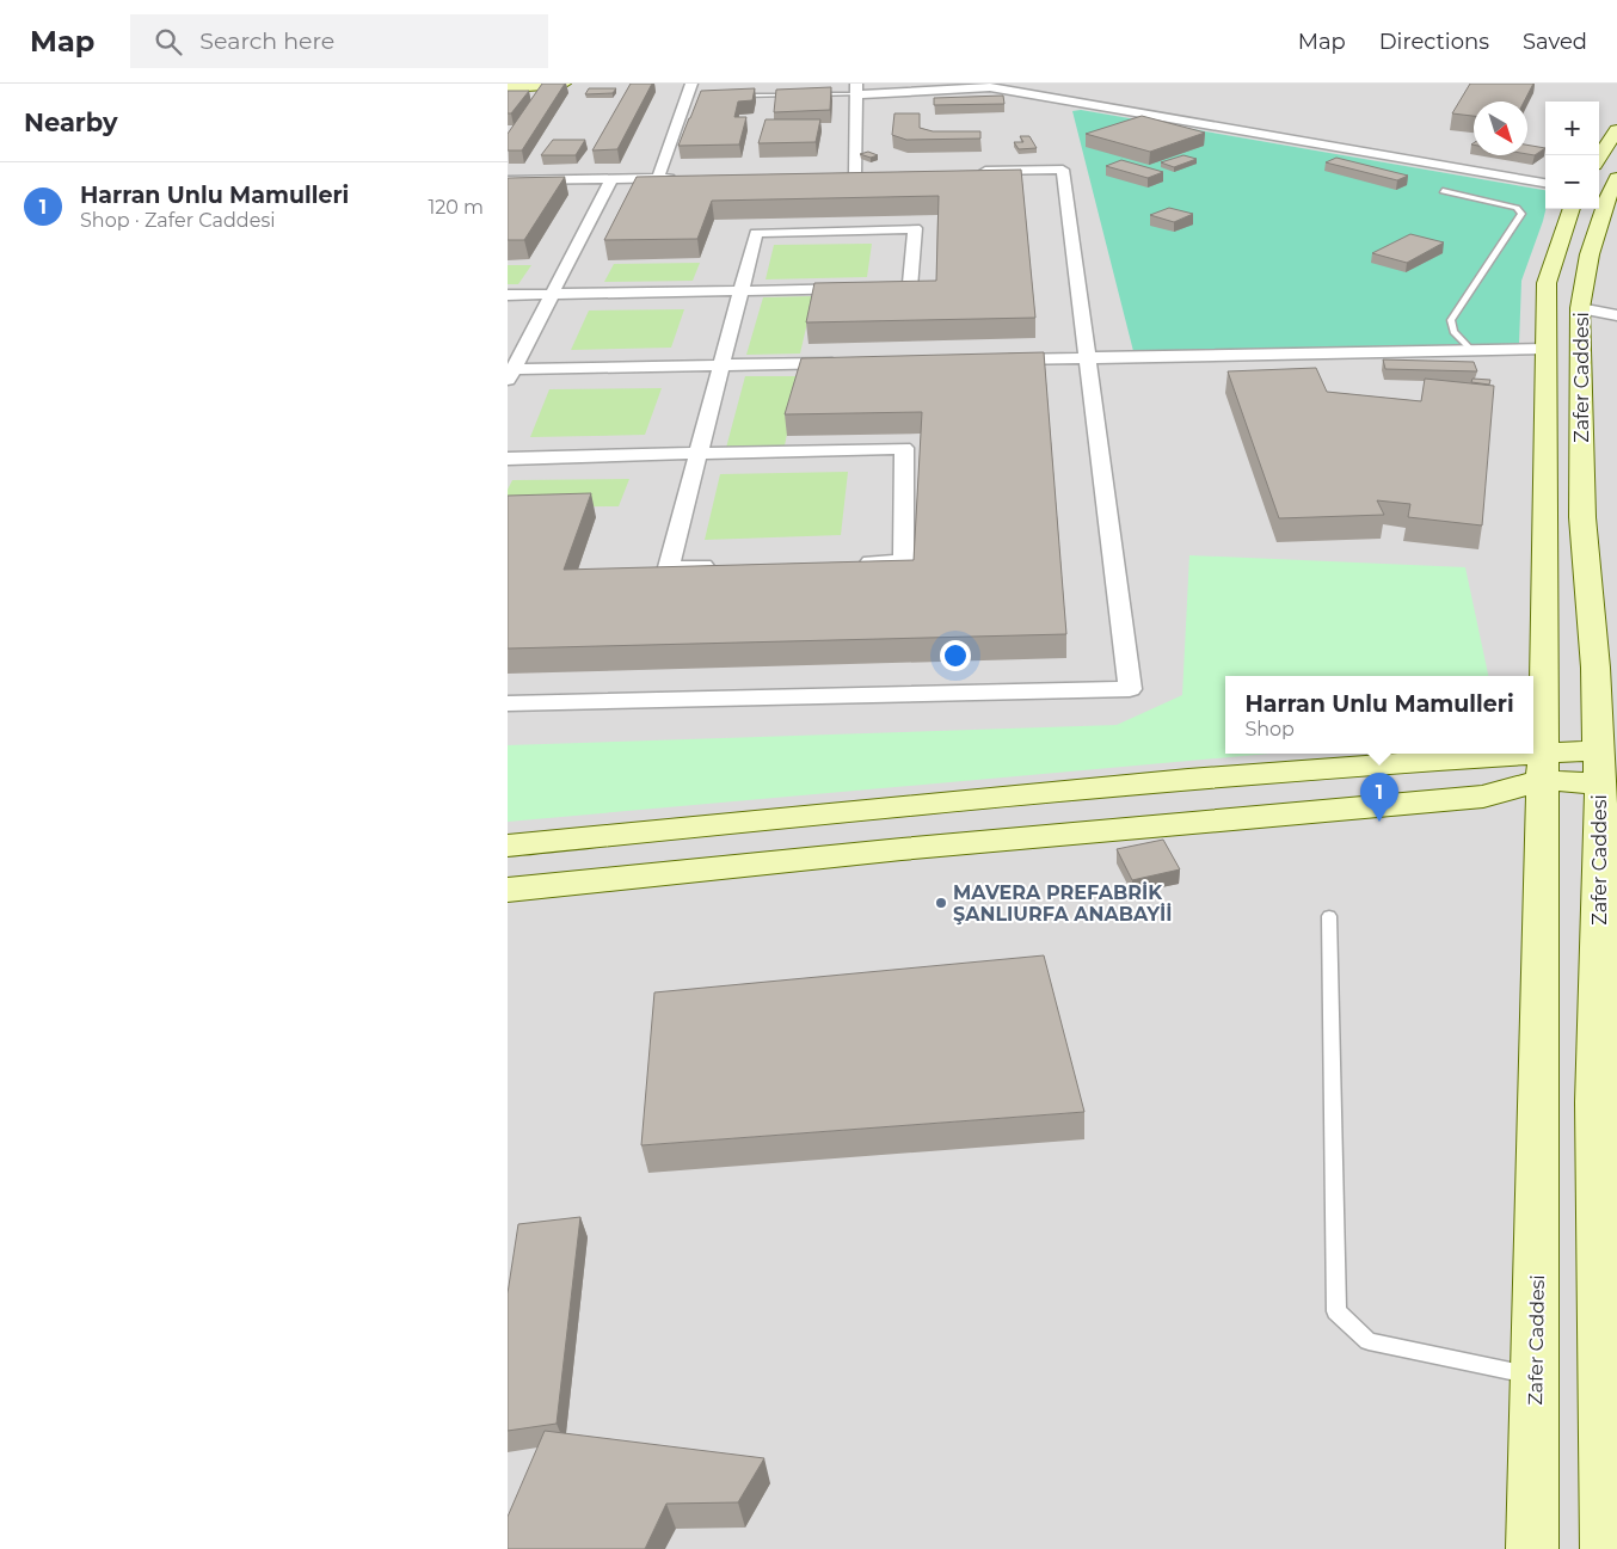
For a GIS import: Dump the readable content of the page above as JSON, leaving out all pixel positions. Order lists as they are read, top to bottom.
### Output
{
  "streets": {
    "main road": ["Zafer Caddesi"]
  },
  "places": ["MAVERA PREFABRİK ŞANLIURFA ANABAYİİ"],
  "north": "bottom right",
  "page": {
    "header": "Map",
    "search": "Search here",
    "nav": ["Map", "Directions", "Saved"],
    "heading": "Nearby",
    "map_buttons": ["+", "−"],
    "list": [
      {
        "mark": "1",
        "name": "Harran Unlu Mamulleri",
        "note": "Shop · Zafer Caddesi",
        "value": "120 m"
      }
    ],
    "popup": ["Harran Unlu Mamulleri", "Shop"],
    "pins": "1"
  }
}
